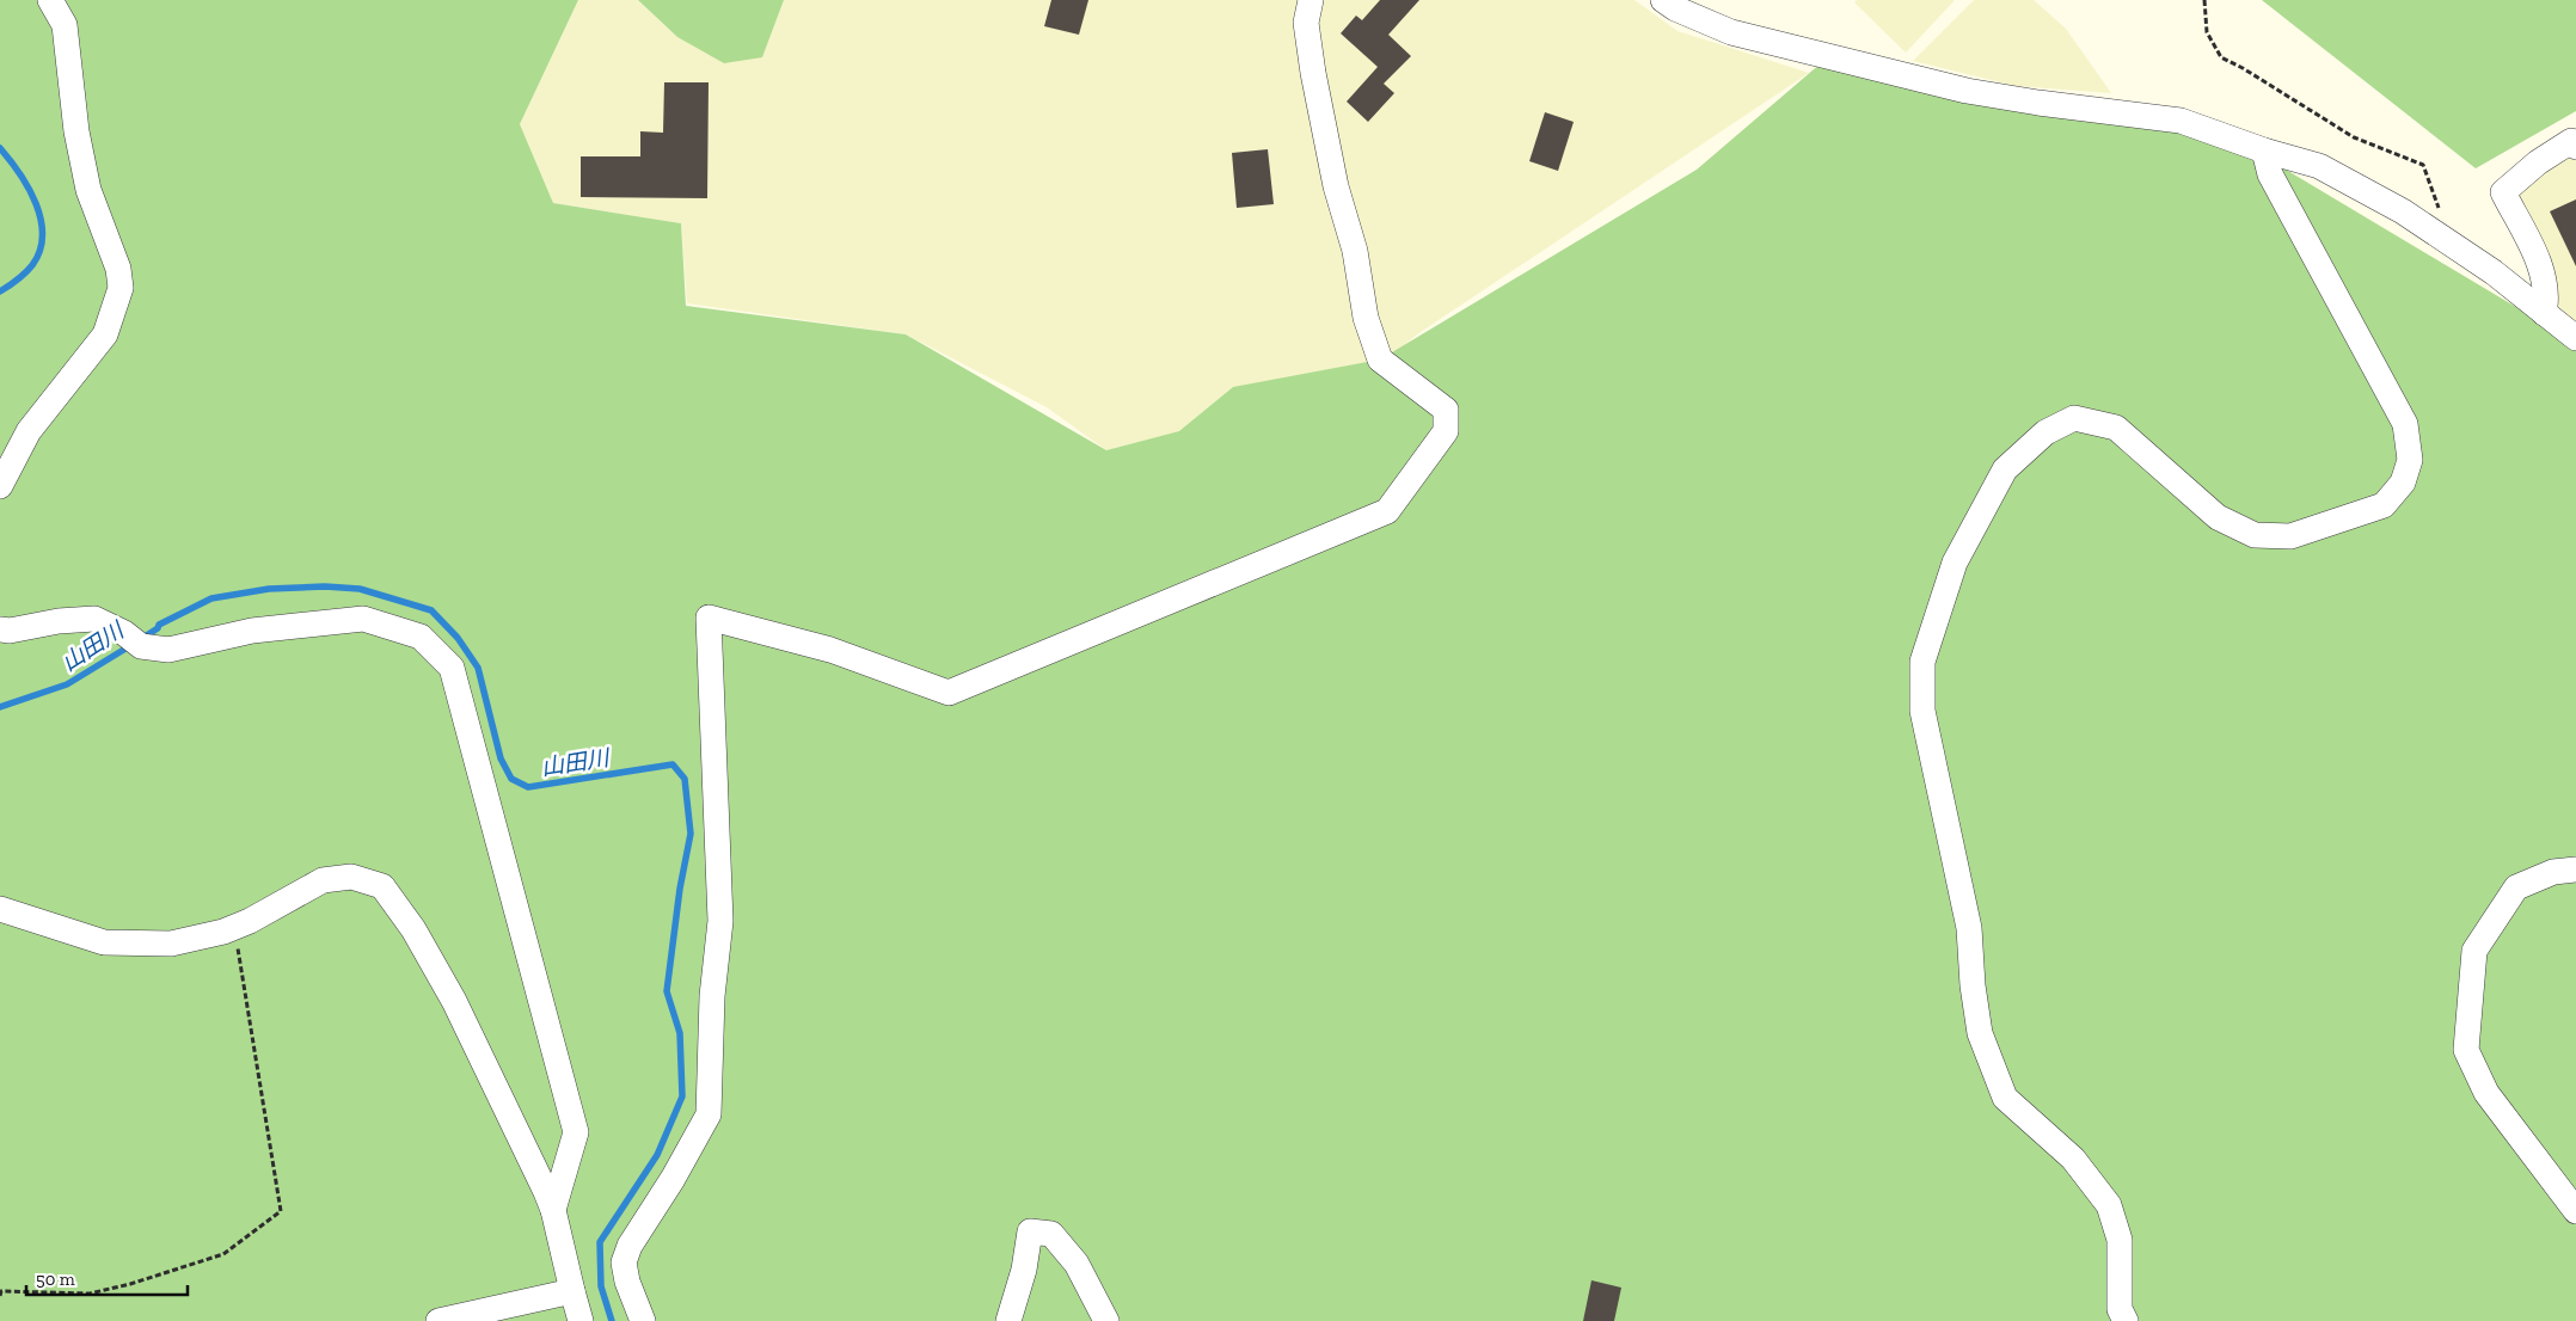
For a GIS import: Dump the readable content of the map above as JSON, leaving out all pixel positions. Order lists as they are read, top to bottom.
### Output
{
  "water": ["山田川"],
  "scale_bar": "50 m"
}
